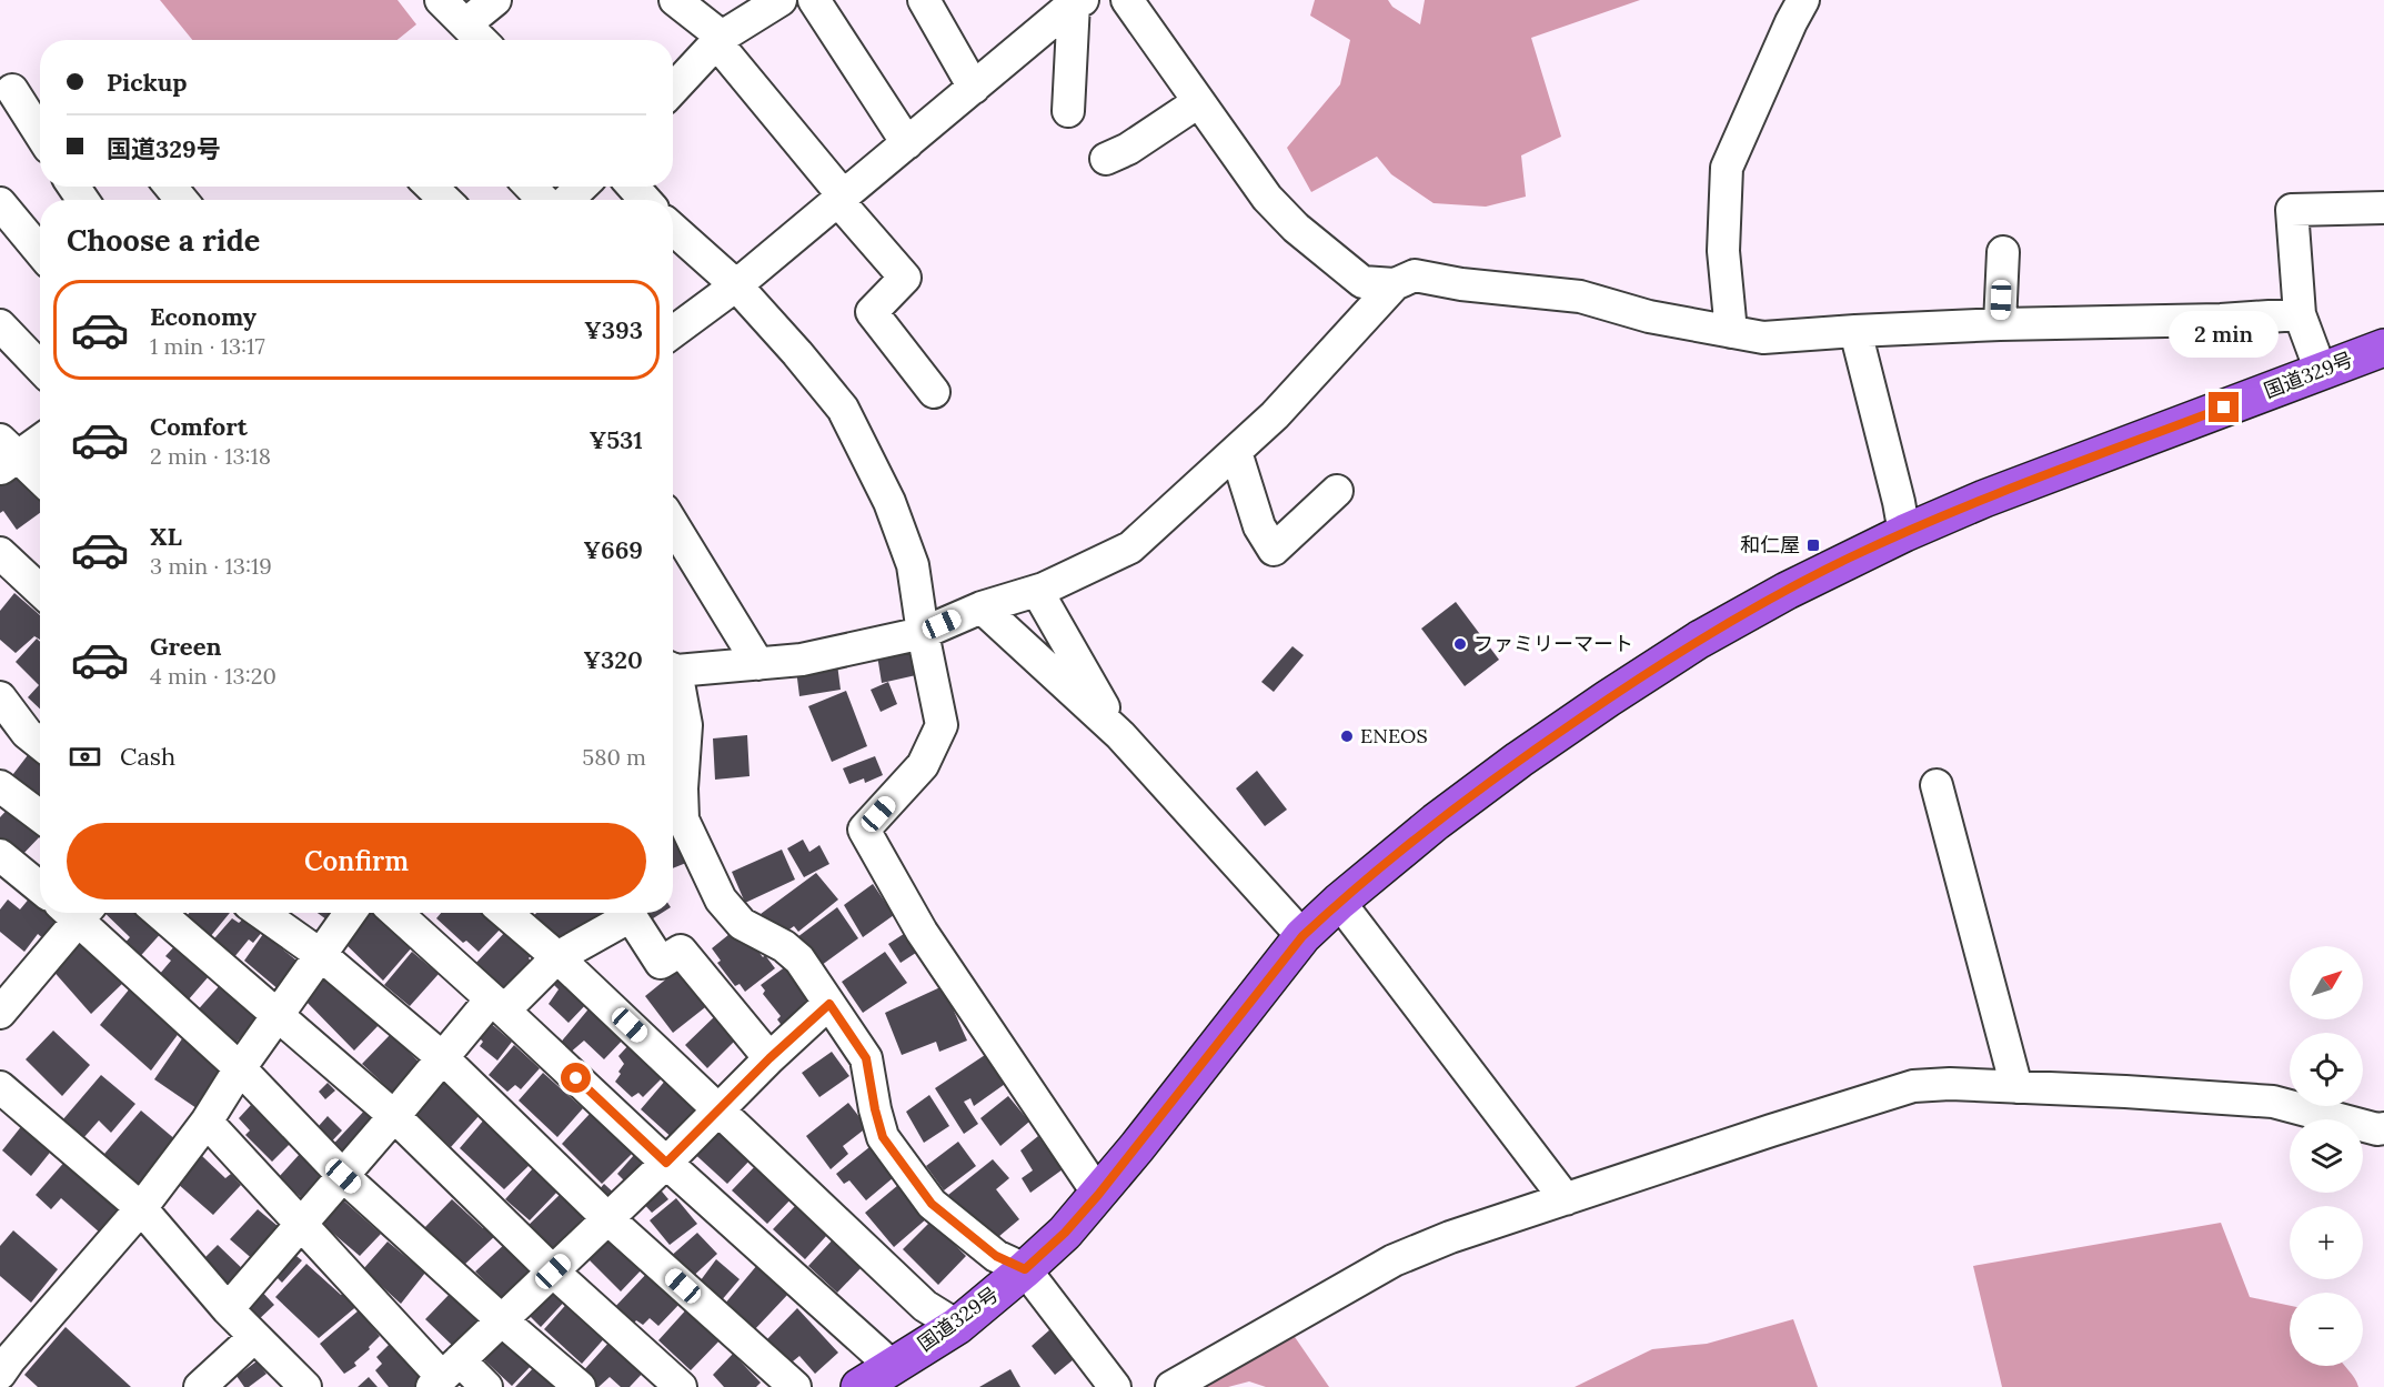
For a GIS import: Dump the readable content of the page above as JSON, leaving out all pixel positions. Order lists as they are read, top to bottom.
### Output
{
  "streets": {
    "highway": ["国道329号"]
  },
  "places": {
    "transit": ["和仁屋"],
    "other": ["ファミリーマート", "ENEOS"]
  },
  "north": "top right",
  "page": {
    "banner": ["Pickup", "国道329号"],
    "heading": "Choose a ride",
    "list": [
      {
        "name": "Economy",
        "note": "1 min · 13:17",
        "value": "¥393"
      },
      {
        "name": "Comfort",
        "note": "2 min · 13:18",
        "value": "¥531"
      },
      {
        "name": "XL",
        "note": "3 min · 13:19",
        "value": "¥669"
      },
      {
        "name": "Green",
        "note": "4 min · 13:20",
        "value": "¥320"
      }
    ],
    "bubble": "2 min",
    "pay": ["Cash", "580 m"],
    "buttons": "Confirm",
    "map_buttons": ["+", "−"]
  }
}
